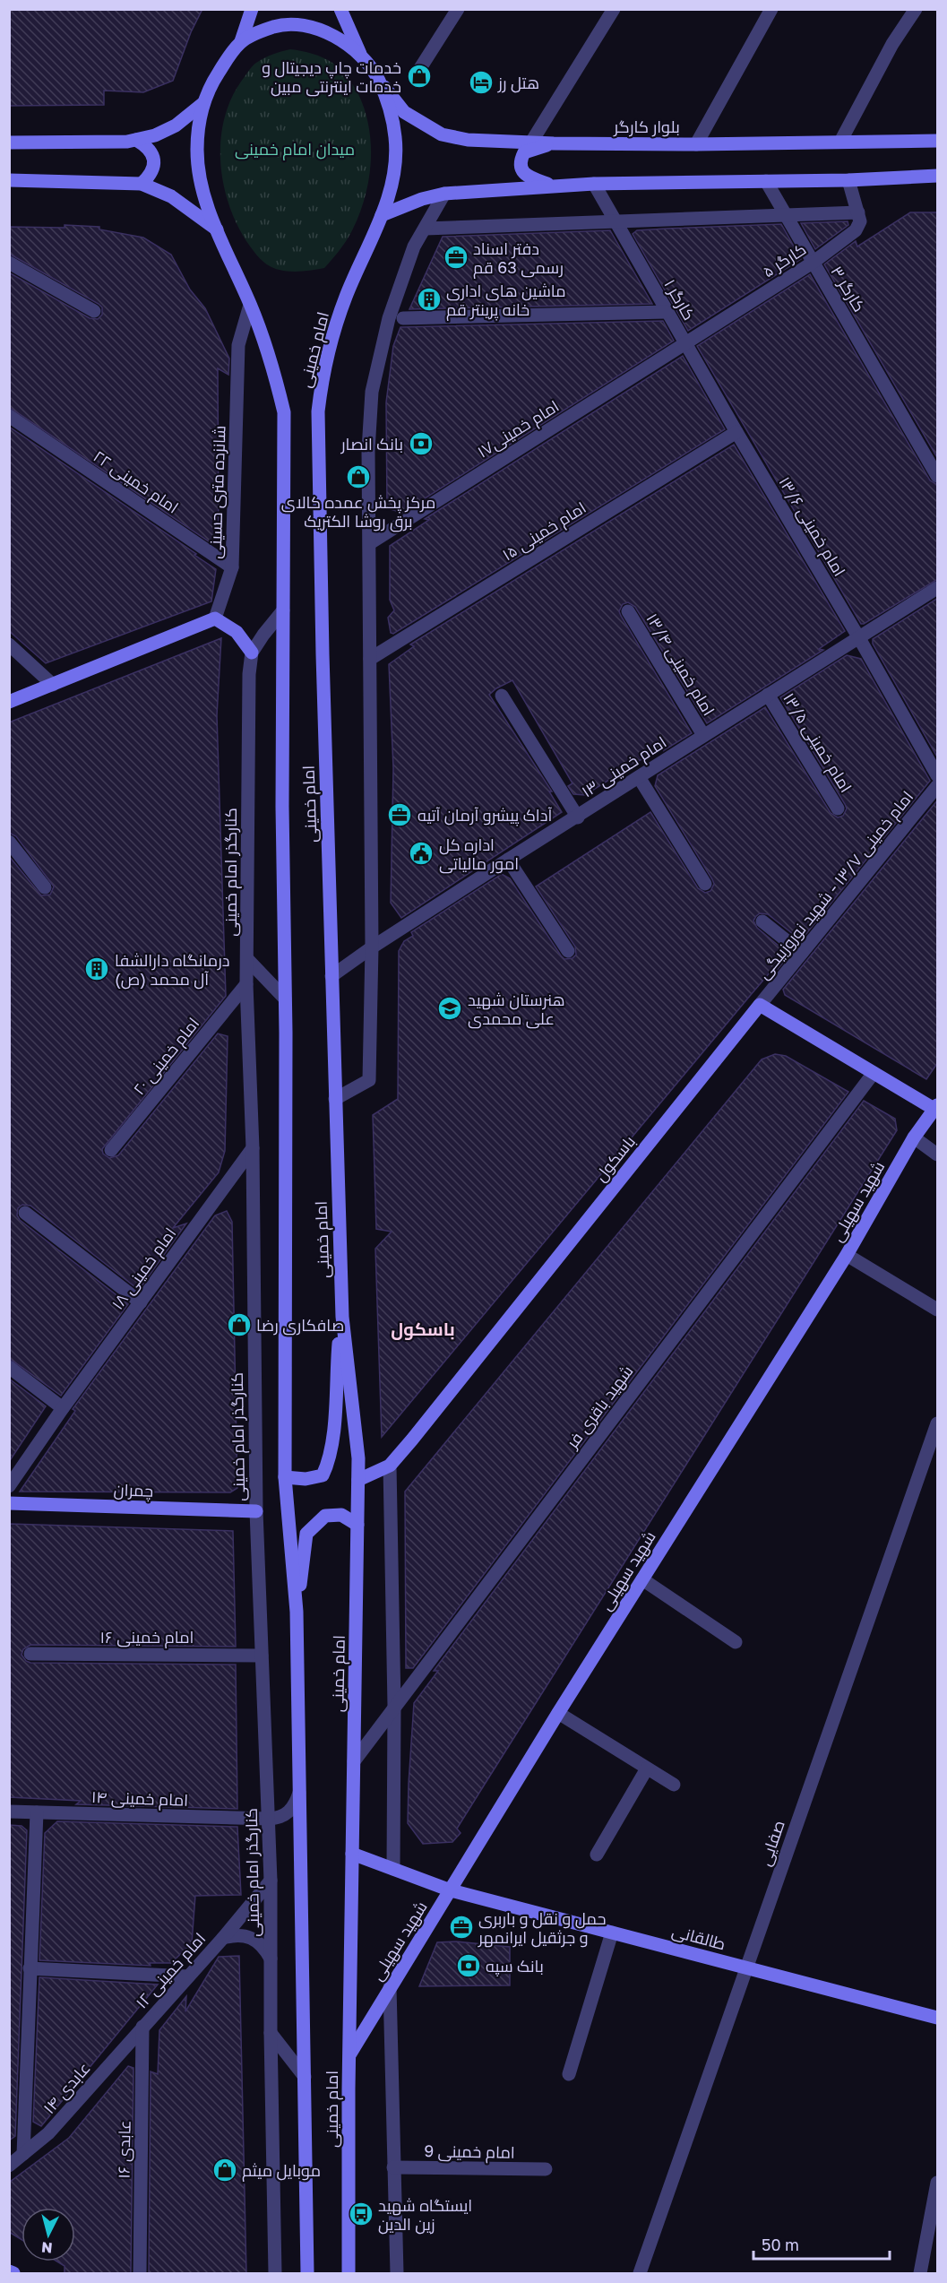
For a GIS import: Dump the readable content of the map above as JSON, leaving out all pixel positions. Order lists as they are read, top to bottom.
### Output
{
  "streets": {
    "main road": [
      "بلوار کارگر",
      "امام خمینی",
      "باسکول",
      "شهید سهیلی",
      "چمران",
      "طالقانی"
    ],
    "street": [
      "کارگر ۵",
      "کارگر ۳",
      "کارگر ۱",
      "امام خمینی۱۷",
      "امام خمینی ۲۲",
      "شانزده متری حسینی",
      "امام خمینی ۱۳/۶",
      "امام خمینی ۱۵",
      "امام خمینی ۱۳/۴",
      "امام خمینی ۱۳/۵",
      "امام خمینی ۱۳",
      "کنارگذر امام خمینی",
      "امام خمینی ۱۳/۷ - شهید نوروزبیگی",
      "امام خمینی ۲۰",
      "امام خمینی ۱۸",
      "شهید باقری فر",
      "امام خمینی ۱۶",
      "امام خمینی ۱۴",
      "صفایی",
      "امام خمینی ۱۲",
      "عابدی ۱۴",
      "عابدی ۱۶",
      "امام خمینی 9"
    ]
  },
  "crossings": [
    ["کارگر ۵", "کارگر ۳"],
    ["کارگر ۵", "کارگر ۱"],
    ["کارگر ۵", "امام خمینی۱۷"],
    ["کارگر ۱", "امام خمینی۱۷"],
    ["کارگر ۱", "امام خمینی ۱۳/۶"],
    ["کارگر ۱", "امام خمینی ۱۵"],
    ["امام خمینی", "شانزده متری حسینی"],
    ["امام خمینی", "امام خمینی ۱۳"],
    ["امام خمینی", "باسکول"],
    ["امام خمینی", "شهید سهیلی"],
    ["امام خمینی", "شهید باقری فر"],
    ["امام خمینی", "طالقانی"],
    ["امام خمینی ۲۲", "شانزده متری حسینی"],
    ["امام خمینی ۱۳/۶", "امام خمینی ۱۵"],
    ["امام خمینی ۱۳/۶", "امام خمینی ۱۳"],
    ["امام خمینی ۱۳/۴", "امام خمینی ۱۳"],
    ["امام خمینی ۱۳/۵", "امام خمینی ۱۳"],
    ["کنارگذر امام خمینی", "امام خمینی ۲۰"],
    ["کنارگذر امام خمینی", "امام خمینی ۱۸"],
    ["کنارگذر امام خمینی", "چمران"],
    ["کنارگذر امام خمینی", "امام خمینی ۱۶"],
    ["کنارگذر امام خمینی", "امام خمینی ۱۴"],
    ["کنارگذر امام خمینی", "امام خمینی ۱۲"],
    ["امام خمینی ۱۳/۷ - شهید نوروزبیگی", "باسکول"],
    ["شهید سهیلی", "طالقانی"],
    ["صفایی", "طالقانی"],
    ["امام خمینی ۱۲", "عابدی ۱۴"],
    ["امام خمینی ۱۲", "عابدی ۱۶"],
    ["عابدی ۱۴", "عابدی ۱۶"]
  ],
  "districts": ["باسکول"],
  "parks": ["میدان امام خمینی"],
  "places": {
    "shop": [
      "خدمات چاپ دیجیتال و خدمات اینترنتی مبین",
      "مرکز پخش عمده کالای برق روشا الکتریک",
      "صافکاری رضا",
      "موبایل میثم"
    ],
    "hotel": ["هتل رز"],
    "office": ["دفتر اسناد رسمی 63 قم", "آداک پیشرو آرمان آتیه", "حمل و نقل و باربری و جرثقیل ایرانمهر"],
    "building": ["ماشین های اداری خانه پرینتر قم", "درمانگاه دارالشفا آل محمد (ص)"],
    "bank": ["بانک انصار", "بانک سپه"],
    "public building": ["اداره کل امور مالیاتی"],
    "school or university": ["هنرستان شهید علی محمدی"],
    "bus stop": ["ایستگاه شهید زین الدین"]
  },
  "scale_bar": "50 m",
  "north": "bottom"
}
